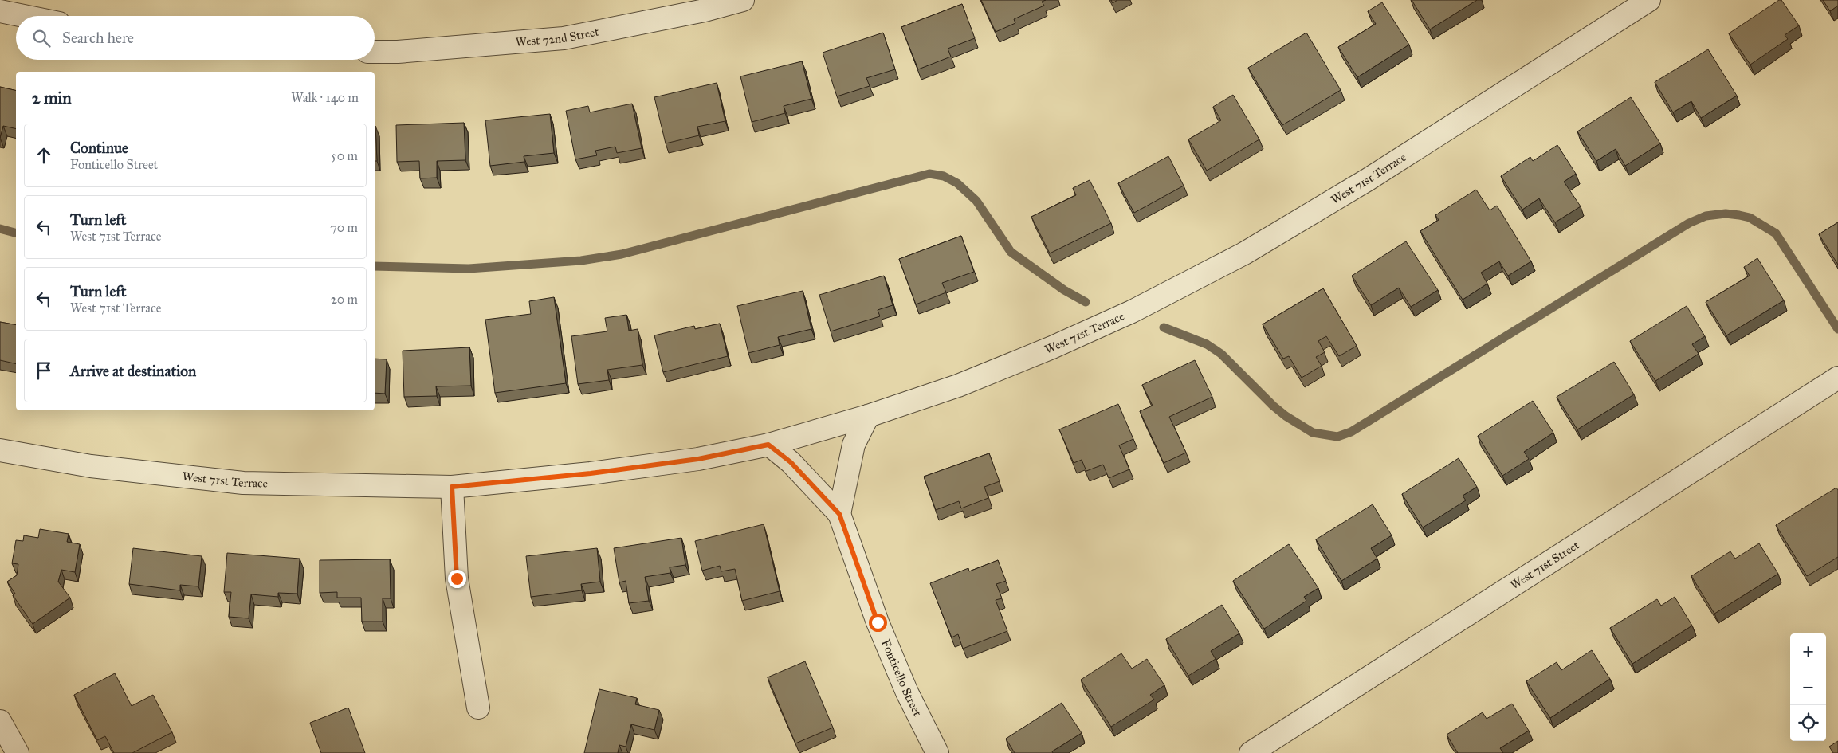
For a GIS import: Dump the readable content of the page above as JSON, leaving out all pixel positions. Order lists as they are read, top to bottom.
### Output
{
  "streets": {
    "street": [
      "West 72nd Street",
      "West 71st Terrace",
      "West 71st Street",
      "Fonticello Street"
    ]
  },
  "crossings": [
    ["West 71st Terrace", "Fonticello Street"]
  ],
  "page": {
    "search": "Search here",
    "heading": ["2 min", "Walk · 140 m"],
    "list": [
      ["Continue", "Fonticello Street", "50 m"],
      ["Turn left", "West 71st Terrace", "70 m"],
      ["Turn left", "West 71st Terrace", "20 m"],
      "Arrive at destination"
    ],
    "map_buttons": ["+", "−"]
  }
}
